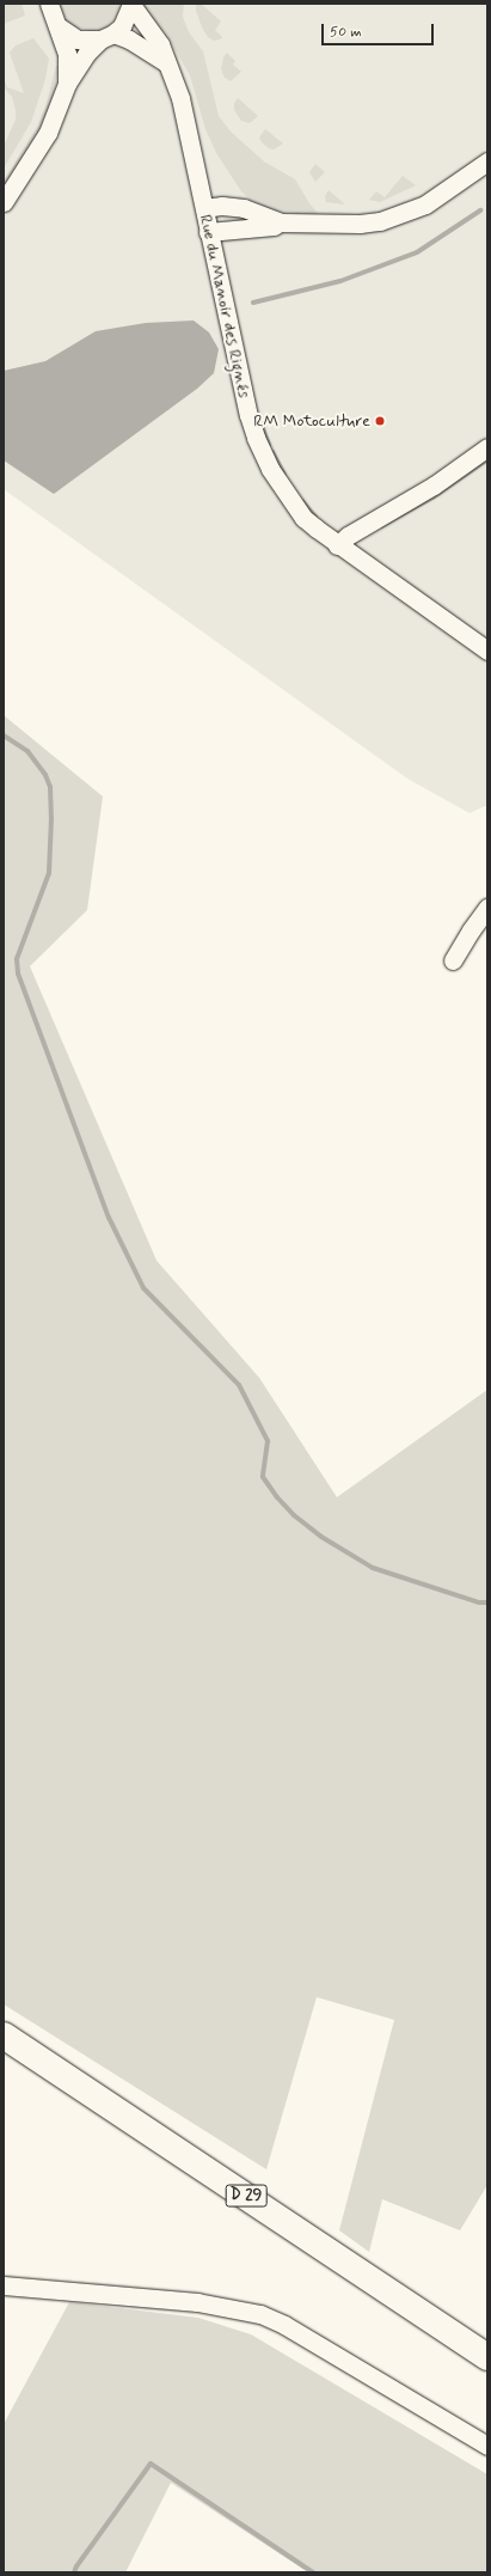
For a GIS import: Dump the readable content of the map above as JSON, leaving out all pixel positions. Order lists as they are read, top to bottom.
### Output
{
  "streets": {
    "main road": ["D 29"],
    "street": ["Rue du Manoir des Rignés"]
  },
  "places": ["RM Motoculture"],
  "scale_bar": "50 m"
}
